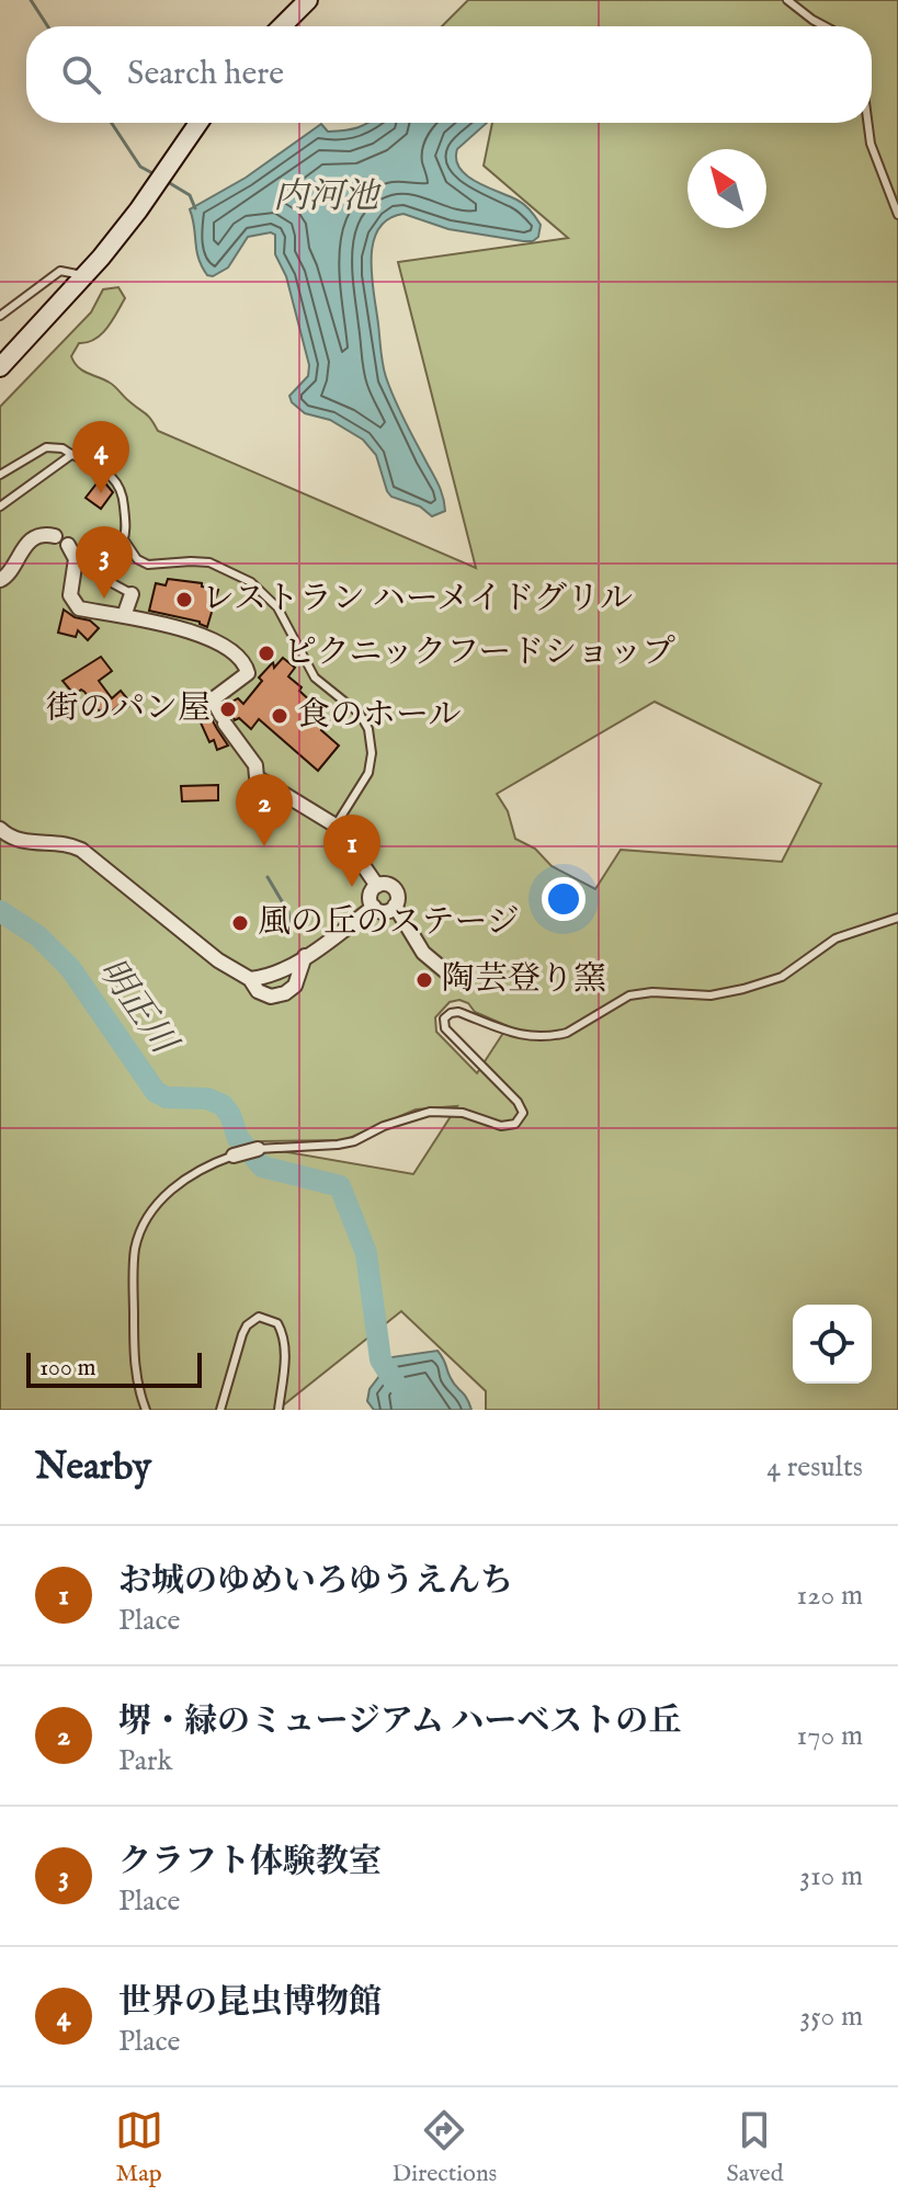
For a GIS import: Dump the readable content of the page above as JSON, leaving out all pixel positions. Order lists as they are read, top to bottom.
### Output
{
  "water": ["内河池", "明正川"],
  "places": [
    "レストラン ハーメイドグリル",
    "ピクニックフードショップ",
    "街のパン屋",
    "食のホール",
    "風の丘のステージ",
    "陶芸登り窯"
  ],
  "scale_bar": "100 m",
  "north": "top left",
  "page": {
    "search": "Search here",
    "pins": [
      "4",
      "3",
      "2",
      "1"
    ],
    "scale": "100 m",
    "heading": ["Nearby", "4 results"],
    "list": [
      {
        "mark": "1",
        "name": "お城のゆめいろゆうえんち",
        "note": "Place",
        "value": "120 m"
      },
      {
        "mark": "2",
        "name": "堺・緑のミュージアム ハーベストの丘",
        "note": "Park",
        "value": "170 m"
      },
      {
        "mark": "3",
        "name": "クラフト体験教室",
        "note": "Place",
        "value": "310 m"
      },
      {
        "mark": "4",
        "name": "世界の昆虫博物館",
        "note": "Place",
        "value": "350 m"
      }
    ],
    "nav": ["Map", "Directions", "Saved"]
  }
}
